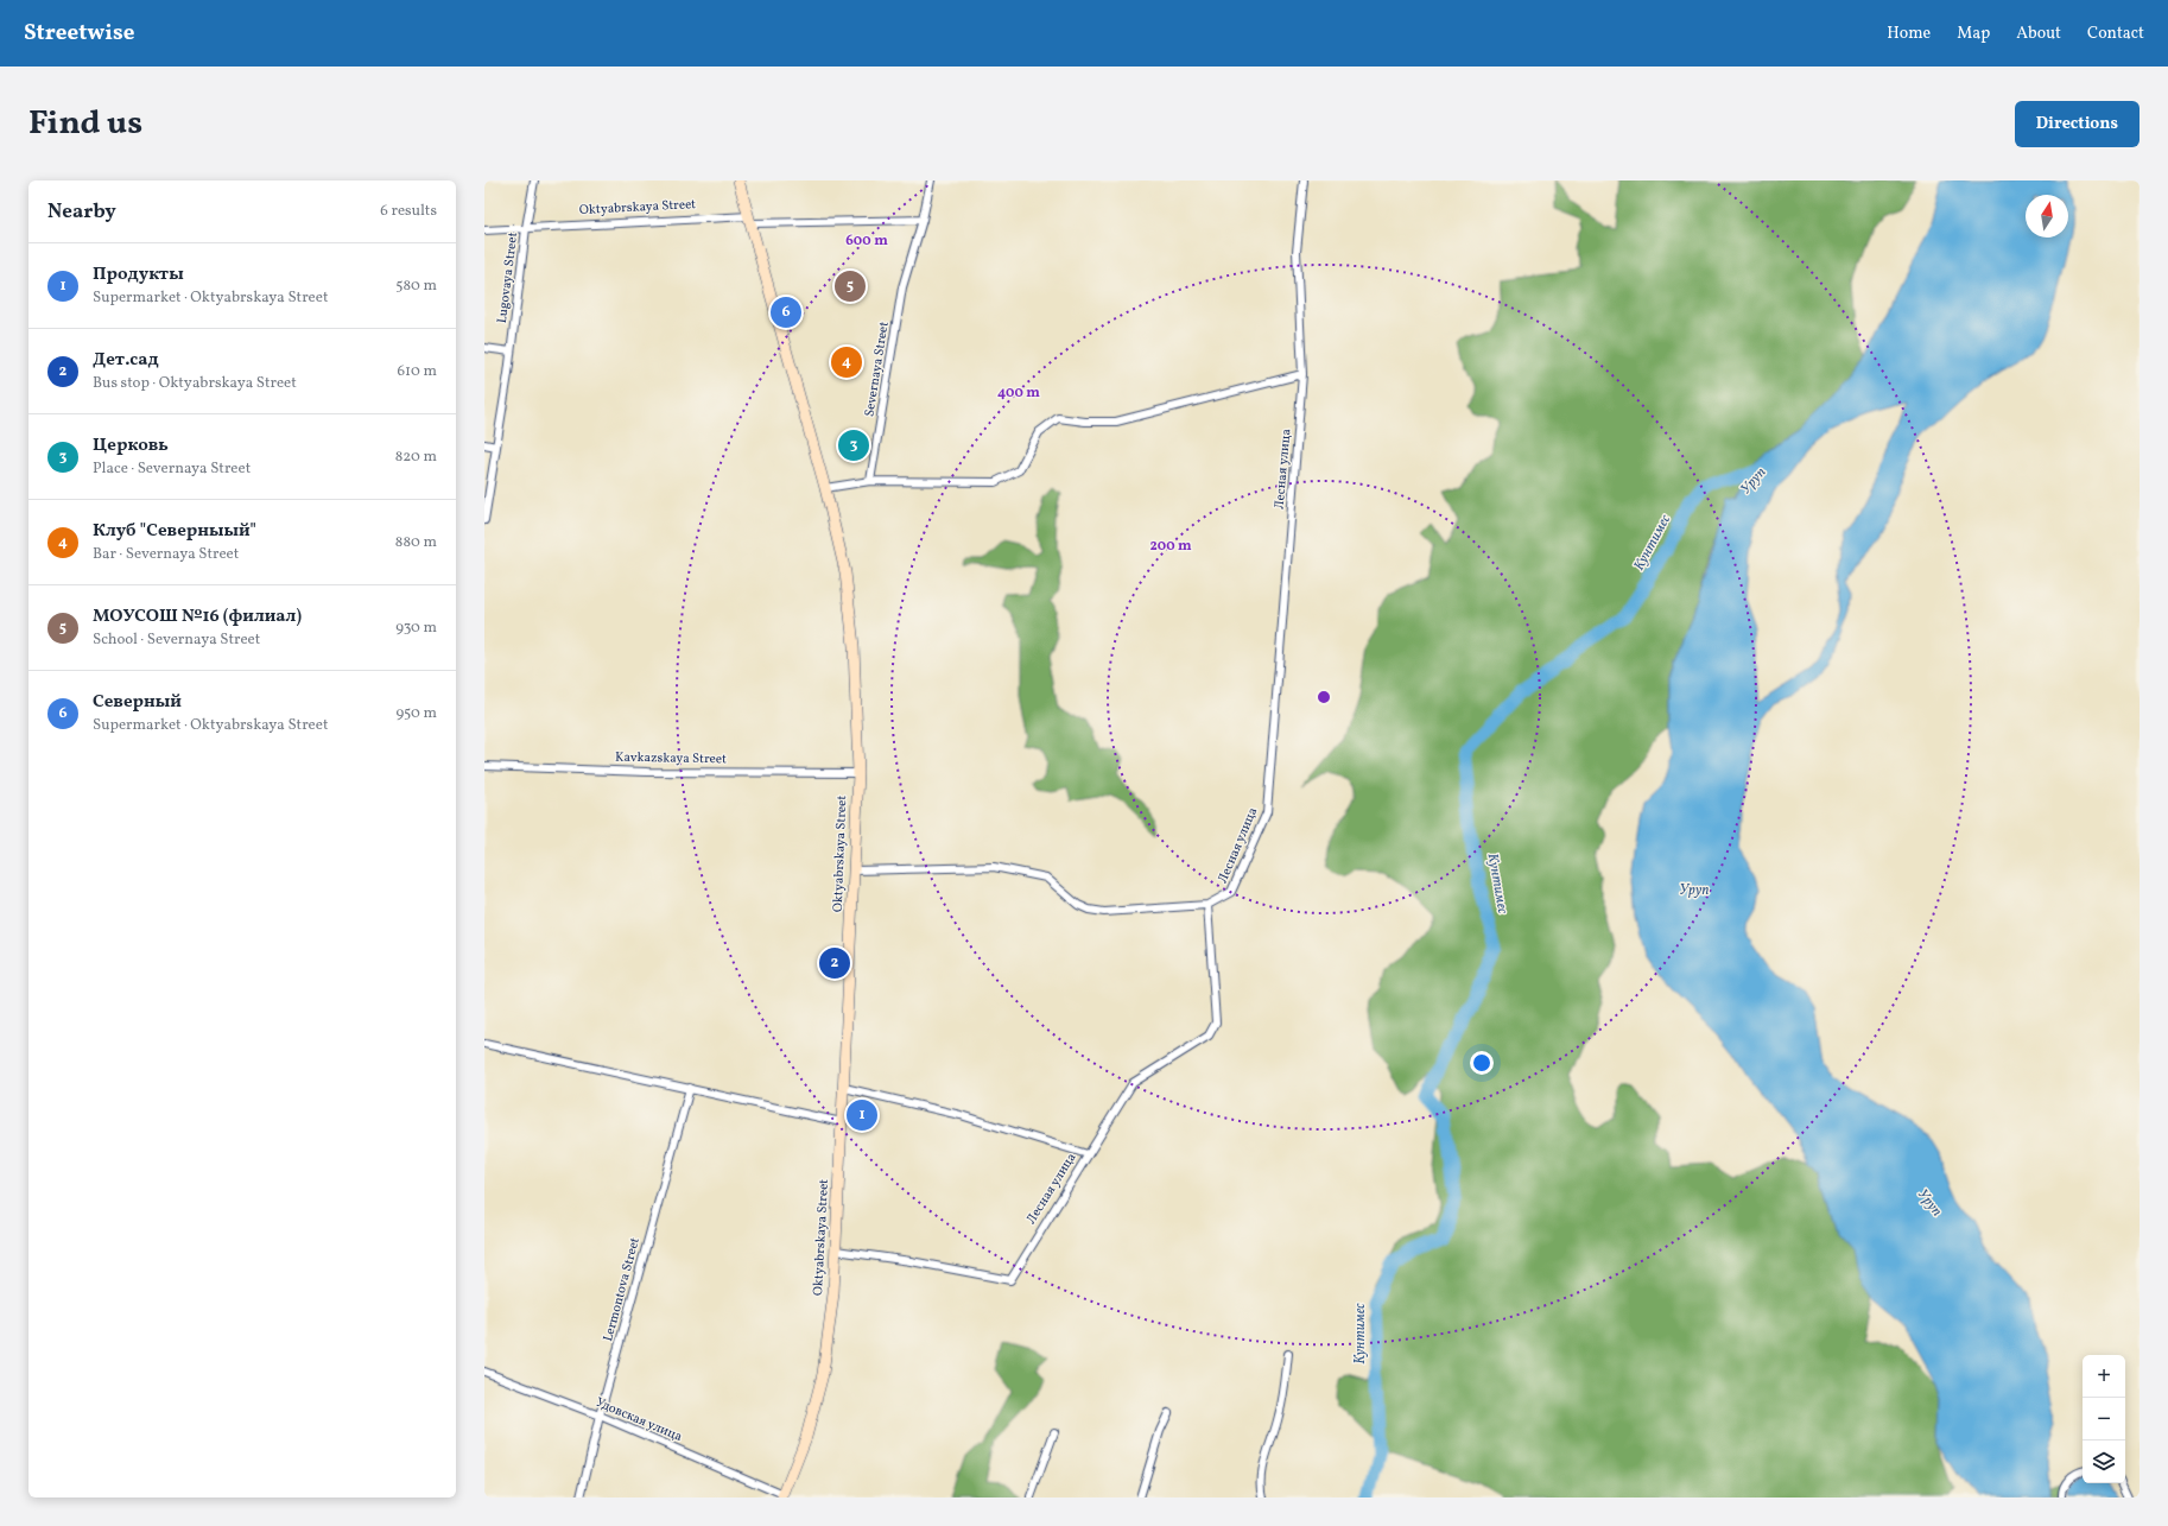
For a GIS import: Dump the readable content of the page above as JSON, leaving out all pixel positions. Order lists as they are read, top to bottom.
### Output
{
  "streets": {
    "street": [
      "Oktyabrskaya Street",
      "Lugovaya Street",
      "Severnaya Street",
      "Лесная улица",
      "Kavkazskaya Street",
      "Lermontova Street",
      "Удовская улица"
    ]
  },
  "crossings": [
    ["Oktyabrskaya Street", "Lugovaya Street"],
    ["Oktyabrskaya Street", "Лесная улица"],
    ["Oktyabrskaya Street", "Kavkazskaya Street"],
    ["Oktyabrskaya Street", "Удовская улица"],
    ["Lermontova Street", "Удовская улица"]
  ],
  "water": ["Уруп", "Кунтимес"],
  "north": "top",
  "page": {
    "header": "Streetwise",
    "nav": [
      "Home",
      "Map",
      "About",
      "Contact"
    ],
    "title": "Find us",
    "buttons": "Directions",
    "heading": ["Nearby", "6 results"],
    "list": [
      {
        "mark": "1",
        "name": "Продукты",
        "note": "Supermarket · Oktyabrskaya Street",
        "value": "580 m"
      },
      {
        "mark": "2",
        "name": "Дет.сад",
        "note": "Bus stop · Oktyabrskaya Street",
        "value": "610 m"
      },
      {
        "mark": "3",
        "name": "Церковь",
        "note": "Place · Severnaya Street",
        "value": "820 m"
      },
      {
        "mark": "4",
        "name": "Клуб \"Северныый\"",
        "note": "Bar · Severnaya Street",
        "value": "880 m"
      },
      {
        "mark": "5",
        "name": "МОУСОШ №16 (филиал)",
        "note": "School · Severnaya Street",
        "value": "930 m"
      },
      {
        "mark": "6",
        "name": "Северный",
        "note": "Supermarket · Oktyabrskaya Street",
        "value": "950 m"
      }
    ],
    "pins": [
      "5",
      "6",
      "4",
      "3",
      "2",
      "1"
    ],
    "map_buttons": ["+", "−"]
  },
  "rings": ["600 m", "400 m", "200 m"]
}
